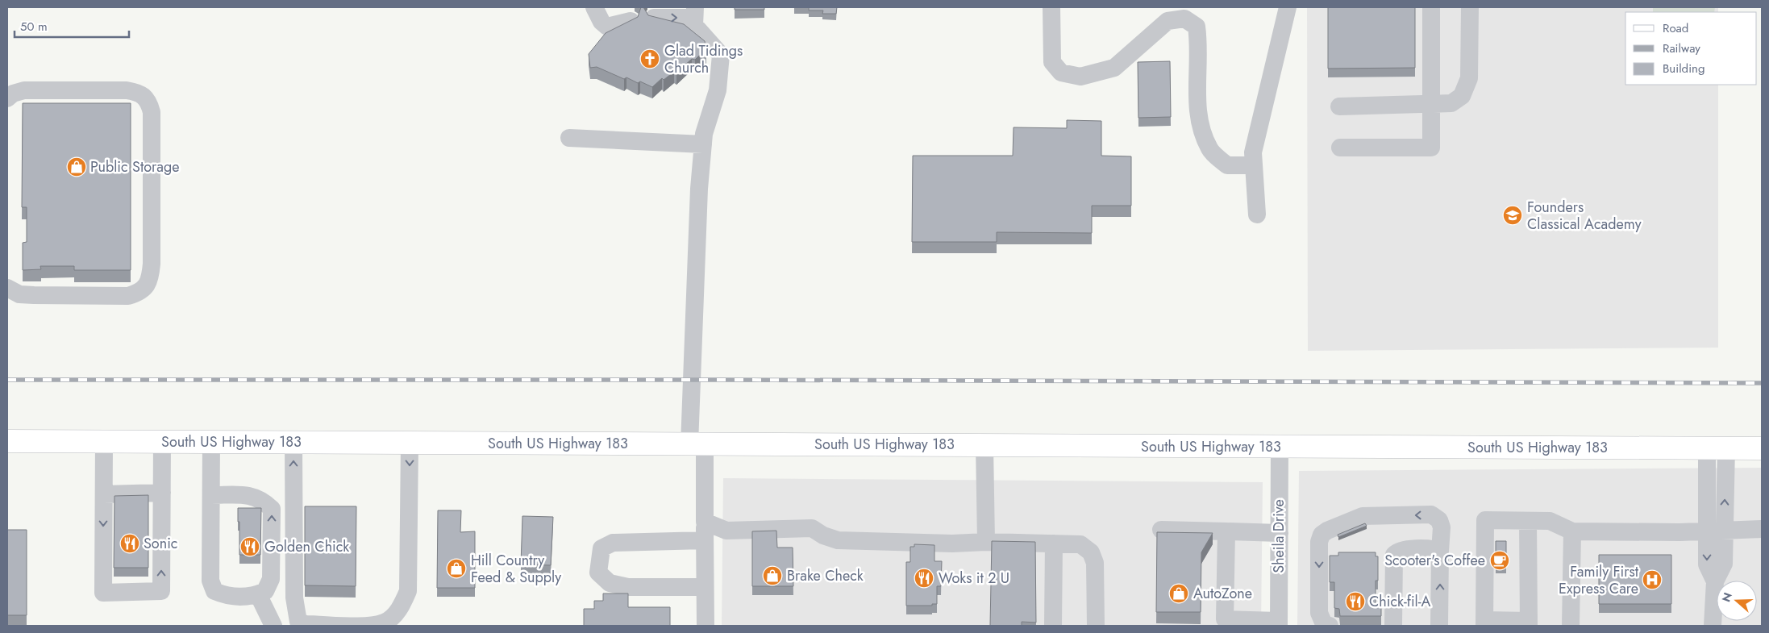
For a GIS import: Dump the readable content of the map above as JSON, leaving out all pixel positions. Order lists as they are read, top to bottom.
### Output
{
  "streets": {
    "main road": ["South US Highway 183"],
    "street": ["Sheila Drive"]
  },
  "crossings": [
    ["South US Highway 183", "Sheila Drive"]
  ],
  "places": {
    "church": ["Glad Tidings Church"],
    "shop": [
      "Public Storage",
      "Hill Country Feed & Supply",
      "Brake Check",
      "AutoZone"
    ],
    "school or university": ["Founders Classical Academy"],
    "restaurant": [
      "Sonic",
      "Golden Chick",
      "Woks it 2 U",
      "Chick-fil-A"
    ],
    "cafe": ["Scooter's Coffee"],
    "hospital": ["Family First Express Care"]
  },
  "legend": ["Road", "Railway", "Building"],
  "scale_bar": "50 m",
  "north": "left"
}
